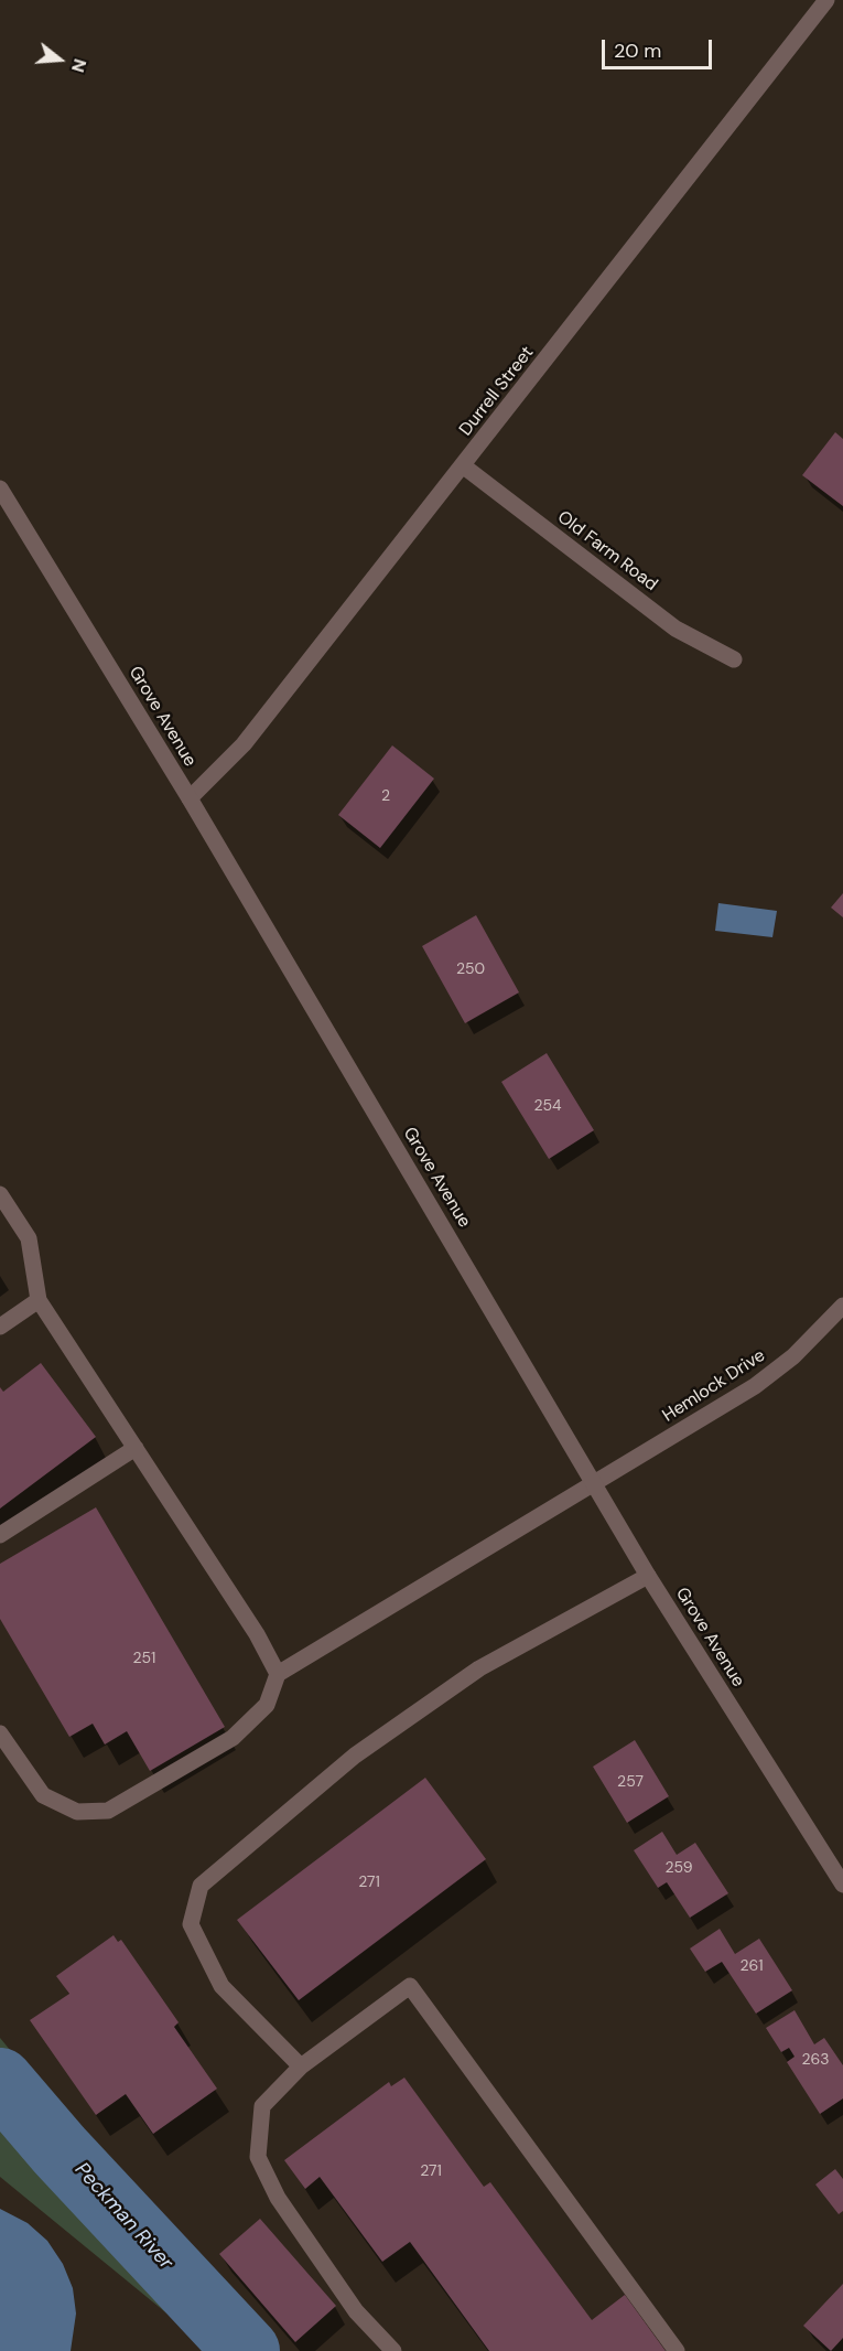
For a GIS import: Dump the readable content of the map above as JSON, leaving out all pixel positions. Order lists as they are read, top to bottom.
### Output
{
  "streets": {
    "street": [
      "Durrell Street",
      "Old Farm Road",
      "Grove Avenue",
      "Hemlock Drive"
    ]
  },
  "crossings": [
    ["Durrell Street", "Old Farm Road"],
    ["Durrell Street", "Grove Avenue"],
    ["Grove Avenue", "Hemlock Drive"]
  ],
  "water": ["Peckman River"],
  "house_numbers": [
    "2",
    "250",
    "254",
    "251",
    "257",
    "259",
    "271",
    "261",
    "263",
    "271"
  ],
  "scale_bar": "20 m",
  "north": "right"
}
